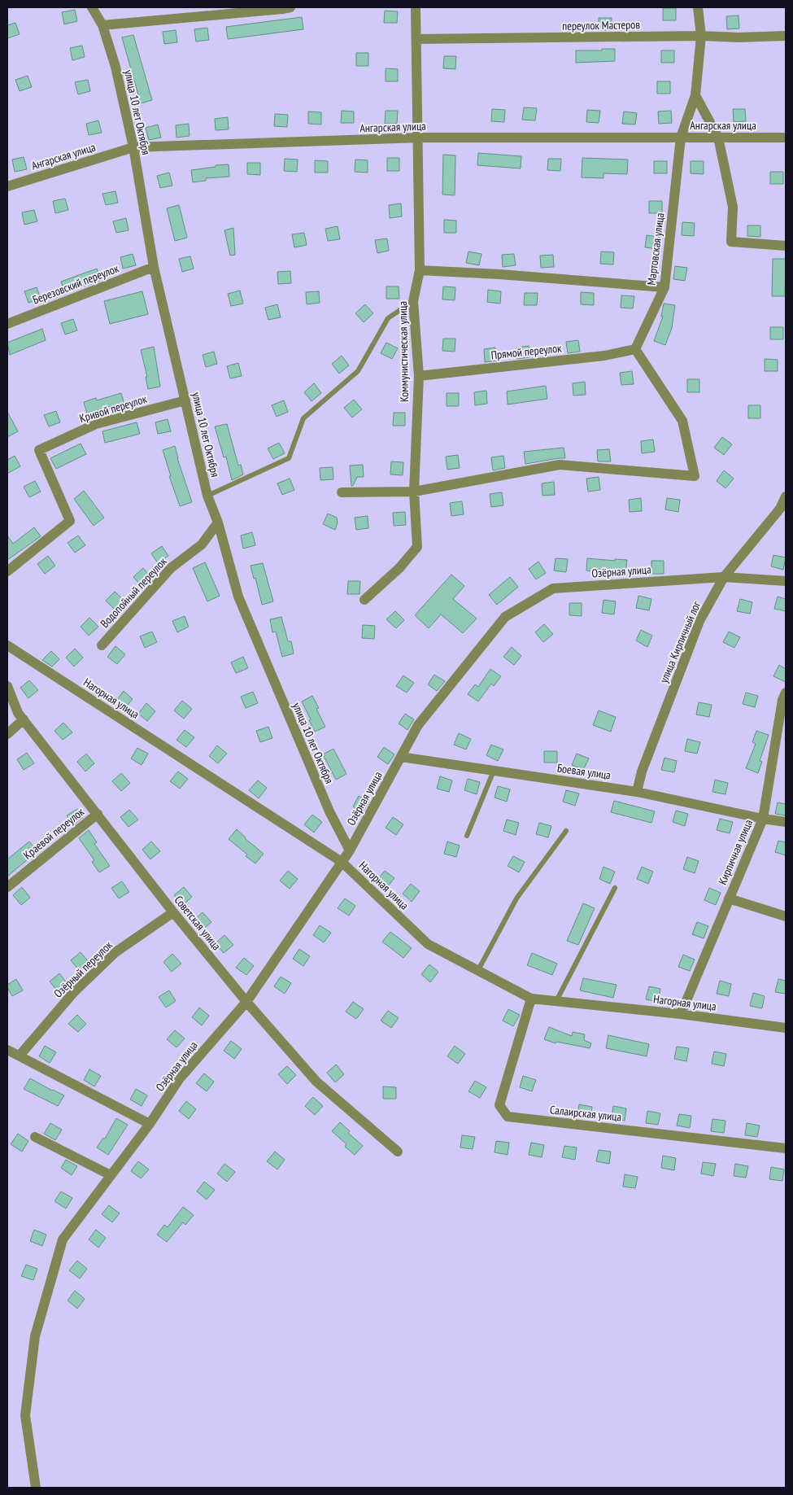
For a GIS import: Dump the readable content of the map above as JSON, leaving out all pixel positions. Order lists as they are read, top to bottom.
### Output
{
  "streets": {
    "street": [
      "переулок Мастеров",
      "улица 10 лет Октября",
      "Ангарская улица",
      "Мартовская улица",
      "Березовский переулок",
      "Коммунистическая улица",
      "Прямой переулок",
      "Кривой переулок",
      "Озёрная улица",
      "Водопойный переулок",
      "улица Кирпичный лог",
      "Нагорная улица",
      "Боевая улица",
      "Краевой переулок",
      "Кирпичная улица",
      "Советская улица",
      "Озёрный переулок",
      "Салаирская улица"
    ]
  },
  "crossings": [
    ["переулок Мастеров", "Мартовская улица"],
    ["переулок Мастеров", "Коммунистическая улица"],
    ["улица 10 лет Октября", "Ангарская улица"],
    ["улица 10 лет Октября", "Березовский переулок"],
    ["улица 10 лет Октября", "Кривой переулок"],
    ["улица 10 лет Октября", "Озёрная улица"],
    ["улица 10 лет Октября", "Водопойный переулок"],
    ["Ангарская улица", "Мартовская улица"],
    ["Ангарская улица", "Коммунистическая улица"],
    ["Мартовская улица", "Прямой переулок"],
    ["Коммунистическая улица", "Прямой переулок"],
    ["Озёрная улица", "улица Кирпичный лог"],
    ["Озёрная улица", "Нагорная улица"],
    ["Озёрная улица", "Боевая улица"],
    ["Озёрная улица", "Советская улица"],
    ["улица Кирпичный лог", "Боевая улица"],
    ["Нагорная улица", "Кирпичная улица"],
    ["Нагорная улица", "Салаирская улица"],
    ["Боевая улица", "Кирпичная улица"],
    ["Краевой переулок", "Советская улица"],
    ["Советская улица", "Озёрный переулок"]
  ]
}
